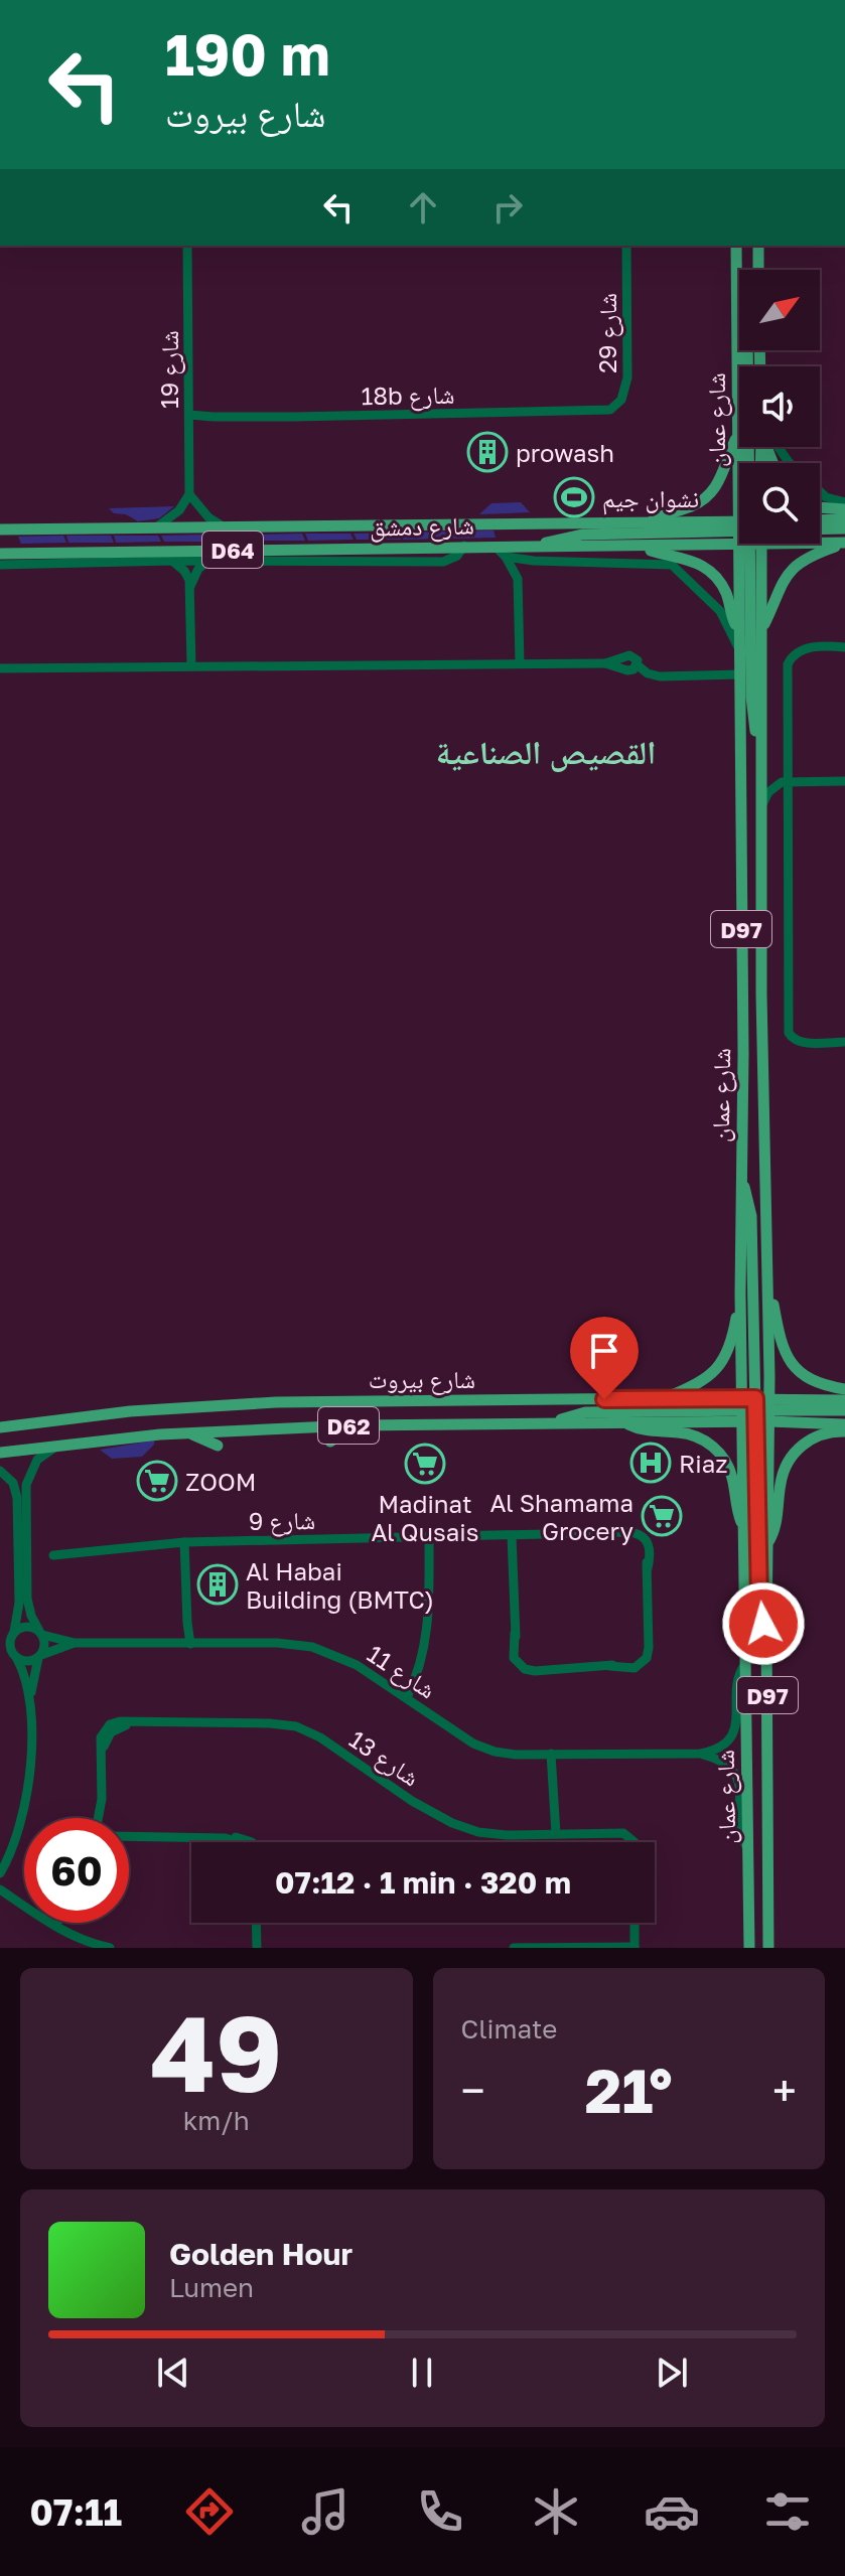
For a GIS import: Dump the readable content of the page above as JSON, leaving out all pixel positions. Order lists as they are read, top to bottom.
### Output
{
  "streets": {
    "main road": [
      "شارع عمان",
      "شارع دمشق",
      "D64",
      "D97",
      "شارع بيروت",
      "D62"
    ],
    "street": [
      "شارع 29",
      "شارع 19",
      "18b شارع",
      "شارع 9",
      "شارع 11",
      "شارع 13"
    ]
  },
  "crossings": [
    ["شارع 29", "18b شارع"],
    ["شارع 19", "18b شارع"],
    ["شارع عمان", "شارع بيروت"]
  ],
  "districts": ["القصيص الصناعية"],
  "places": {
    "building": ["prowash", "Al Habai Building (BMTC)"],
    "sports": ["نشوان جيم"],
    "hospital": ["Riaz"],
    "supermarket": ["Madinat Al Qusais", "ZOOM", "Al Shamama Grocery"]
  },
  "north": "top right",
  "page": {
    "turn": ["190 m", "شارع بيروت"],
    "limit": "60",
    "trip": "07:12 · 1 min · 320 m",
    "tile": [
      ["49", "km/h"],
      "Climate"
    ],
    "heat": ["−", "21°", "+"],
    "song": ["Golden Hour", "Lumen"],
    "tabs": "07:11"
  }
}
